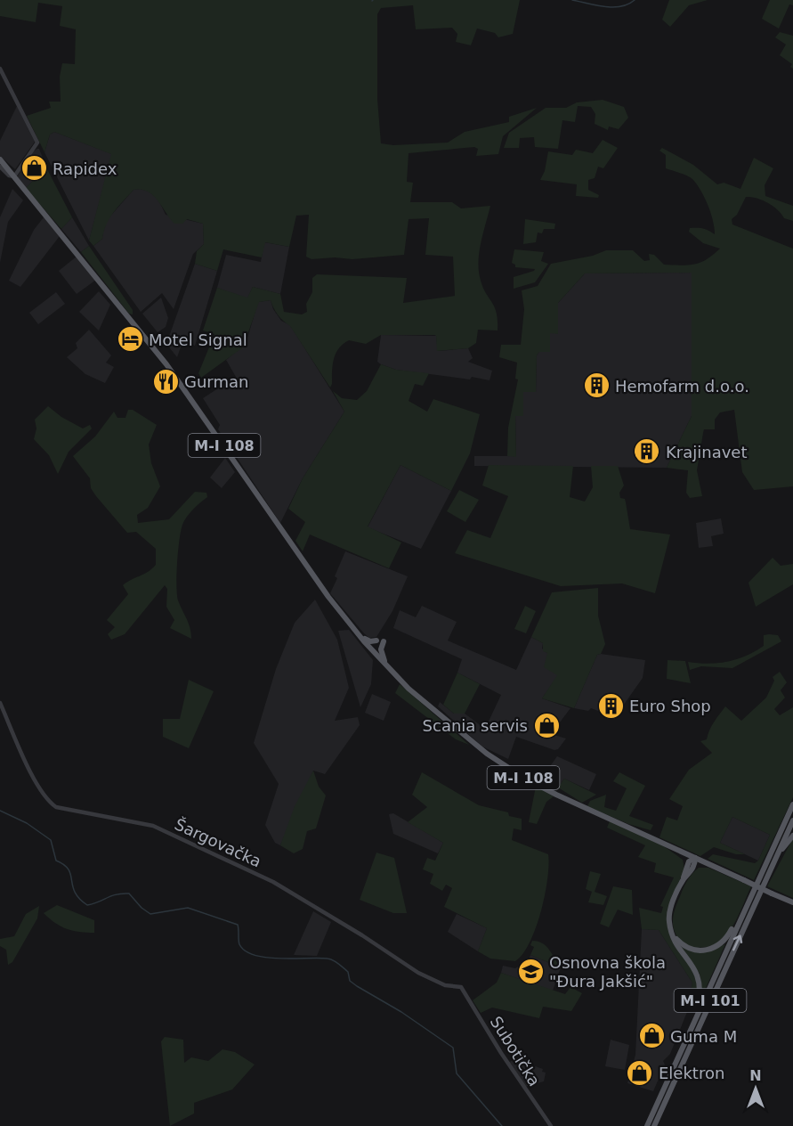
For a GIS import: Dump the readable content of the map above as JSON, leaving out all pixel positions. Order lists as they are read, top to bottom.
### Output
{
  "streets": {
    "main road": ["M-I 108", "M-I 101"],
    "street": ["Šargovačka", "Subotička"]
  },
  "crossings": [
    ["Šargovačka", "Subotička"]
  ],
  "places": {
    "shop": [
      "Rapidex",
      "Scania servis",
      "Guma M",
      "Elektron"
    ],
    "hotel": ["Motel Signal"],
    "restaurant": ["Gurman"],
    "building": ["Hemofarm d.o.o.", "Krajinavet", "Euro Shop"],
    "school or university": ["Osnovna škola \"Đura Jakšić\""]
  },
  "north": "top"
}
